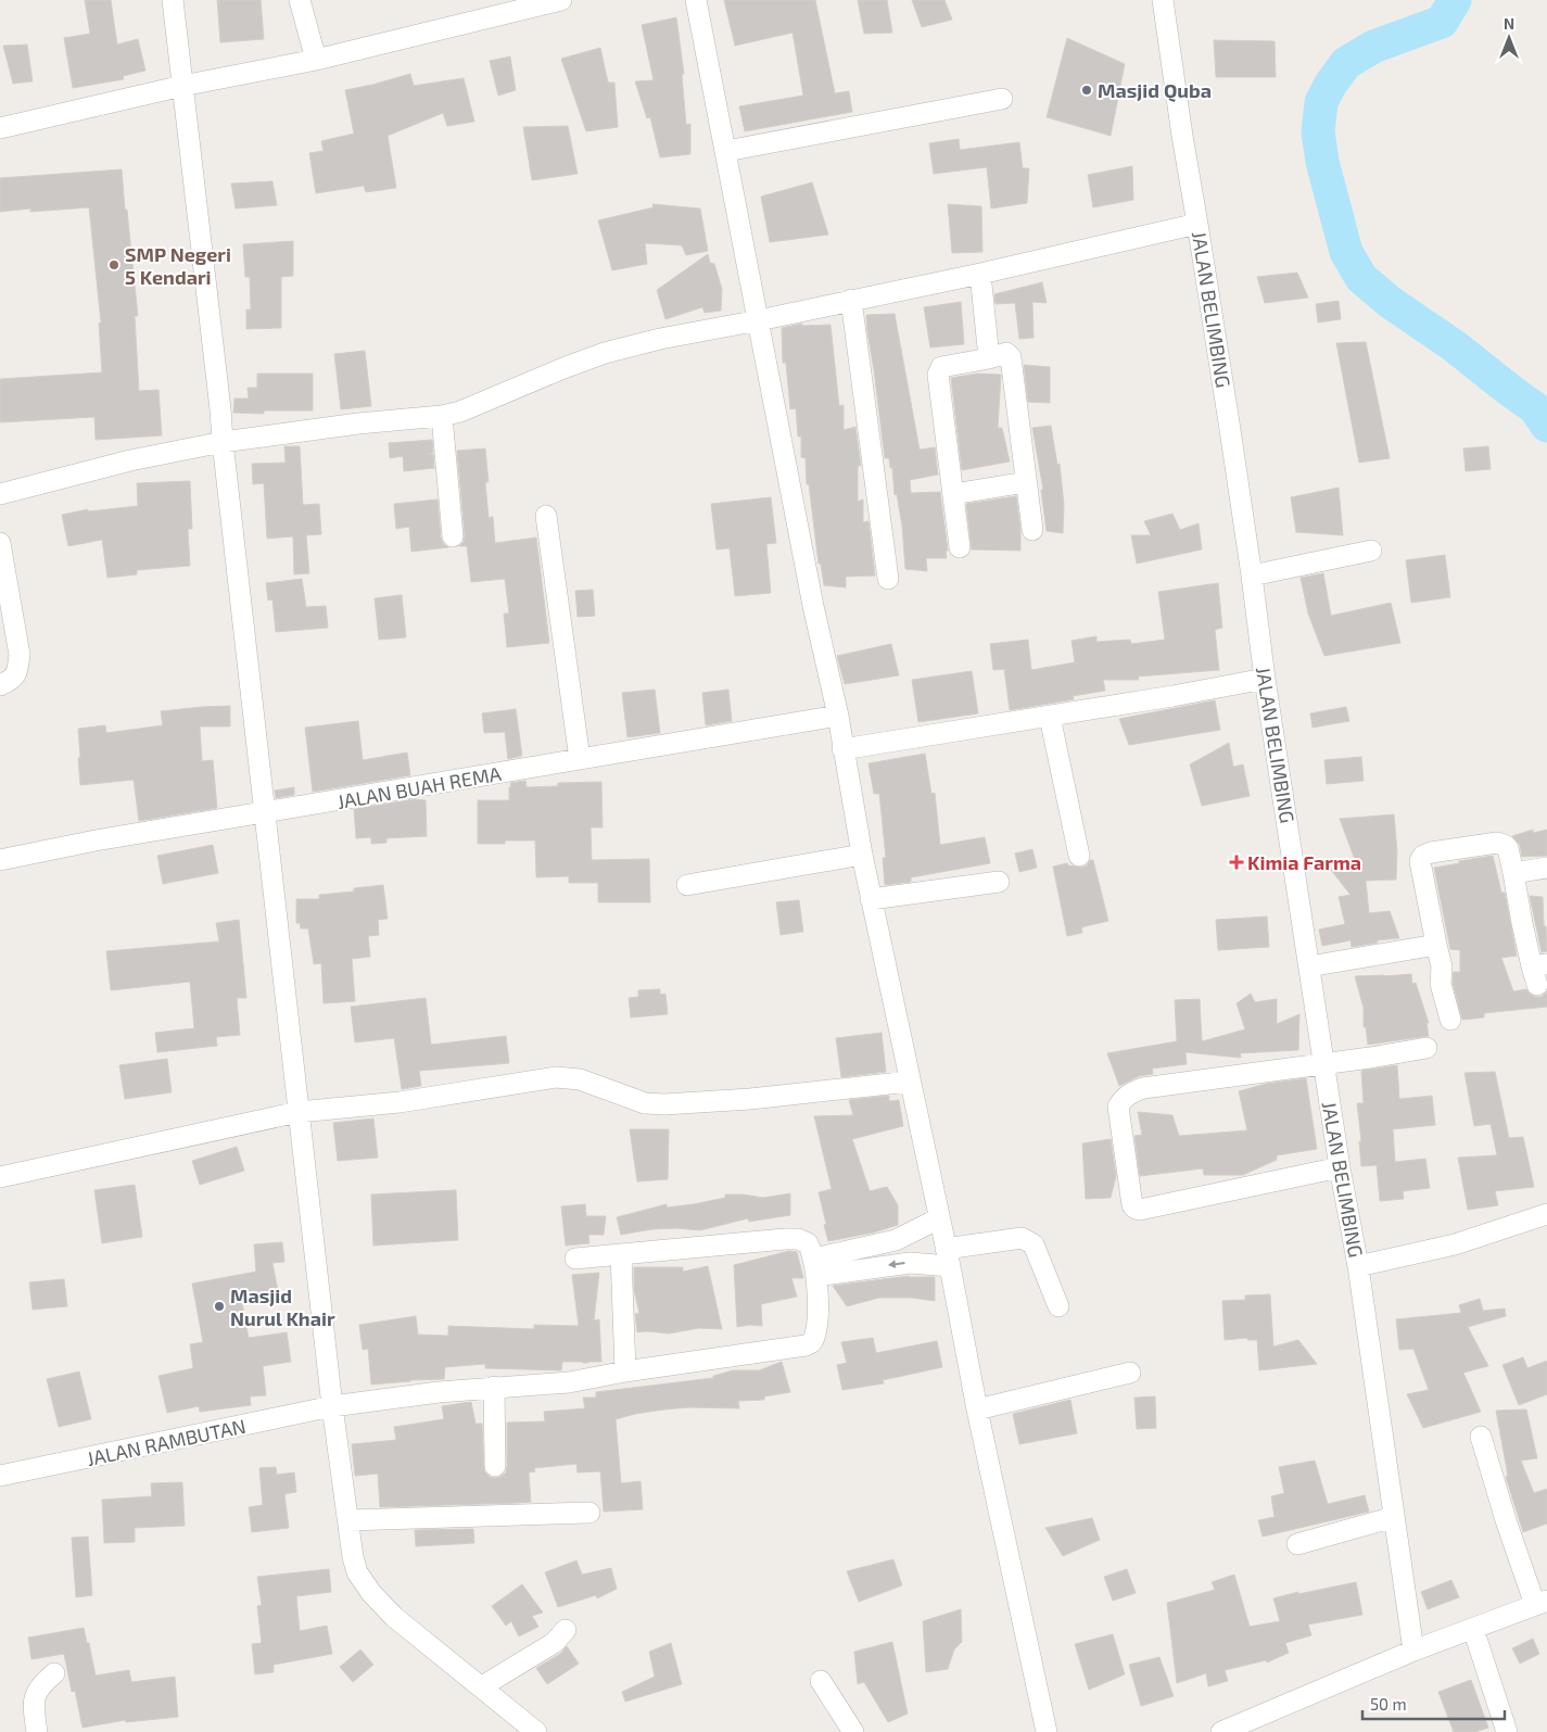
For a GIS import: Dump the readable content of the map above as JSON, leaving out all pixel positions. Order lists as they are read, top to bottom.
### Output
{
  "streets": {
    "street": ["JALAN BELIMBING", "JALAN BUAH REMA", "JALAN RAMBUTAN"]
  },
  "places": {
    "other": ["Masjid Quba", "SMP Negeri 5 Kendari", "Masjid Nurul Khair"],
    "health": ["Kimia Farma"]
  },
  "scale_bar": "50 m",
  "north": "top"
}
